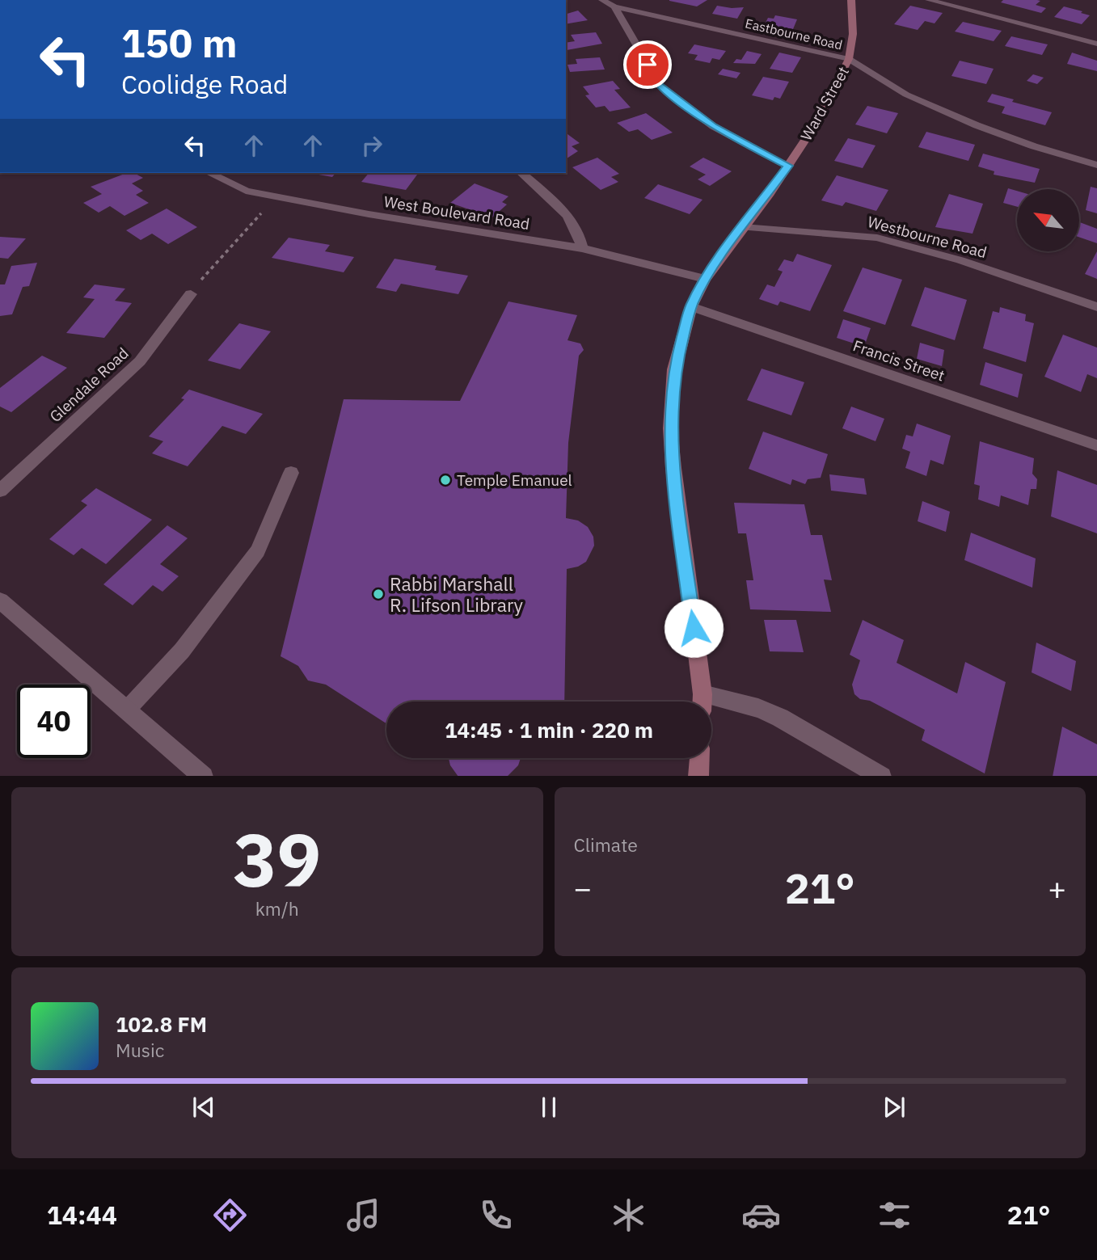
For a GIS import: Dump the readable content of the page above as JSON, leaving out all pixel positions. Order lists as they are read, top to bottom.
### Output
{
  "streets": {
    "street": [
      "Eastbourne Road",
      "Ward Street",
      "West Boulevard Road",
      "Westbourne Road",
      "Francis Street",
      "Glendale Road"
    ]
  },
  "crossings": [
    ["Eastbourne Road", "Ward Street"],
    ["Ward Street", "West Boulevard Road"],
    ["Ward Street", "Westbourne Road"],
    ["Ward Street", "Francis Street"]
  ],
  "places": ["Temple Emanuel", "Rabbi Marshall R. Lifson Library"],
  "north": "top left",
  "page": {
    "turn": ["150 m", "Coolidge Road"],
    "limit": "40",
    "trip": "14:45 · 1 min · 220 m",
    "tile": [
      ["39", "km/h"],
      "Climate"
    ],
    "heat": ["−", "21°", "+"],
    "song": ["102.8 FM", "Music"],
    "tabs": ["14:44", "21°"]
  }
}
